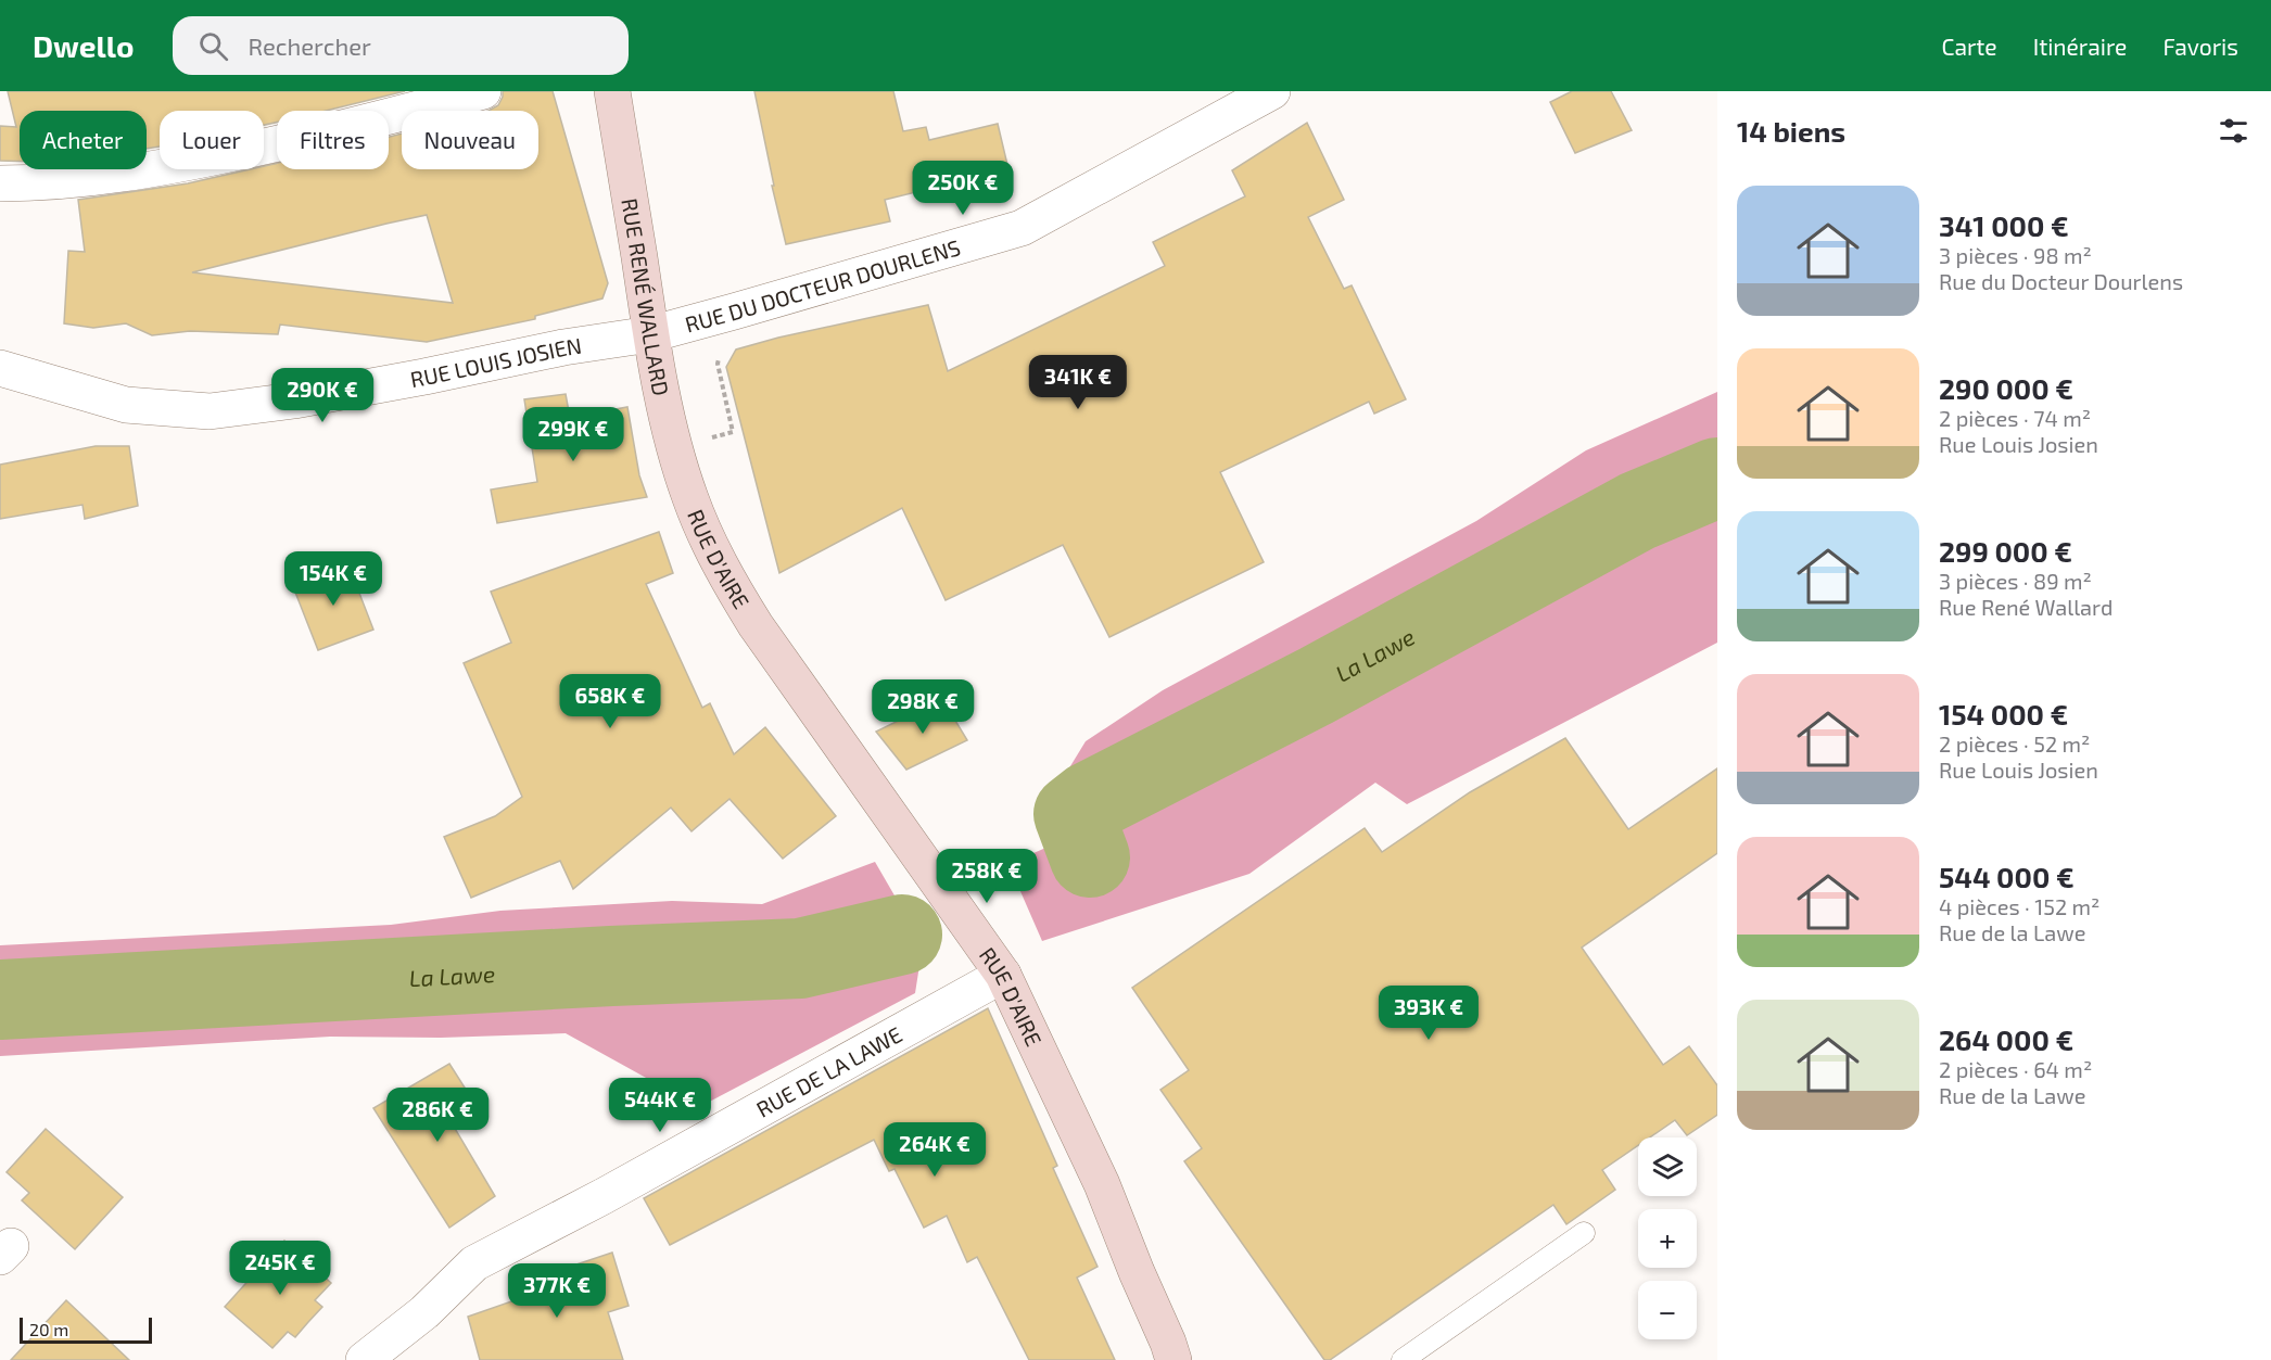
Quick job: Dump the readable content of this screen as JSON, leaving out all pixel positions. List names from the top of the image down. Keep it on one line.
{"streets":{"main road":["RUE RENÉ WALLARD","RUE D'AIRE"],"street":["RUE DU DOCTEUR DOURLENS","RUE LOUIS JOSIEN","RUE DE LA LAWE"]},"crossings":[["RUE DU DOCTEUR DOURLENS","RUE RENÉ WALLARD"],["RUE DU DOCTEUR DOURLENS","RUE LOUIS JOSIEN"],["RUE RENÉ WALLARD","RUE LOUIS JOSIEN"],["RUE RENÉ WALLARD","RUE D'AIRE"],["RUE D'AIRE","RUE DE LA LAWE"]],"water":["La Lawe"],"scale_bar":"20 m","page":{"header":"Dwello","search":"Rechercher","nav":["Carte","Itinéraire","Favoris"],"heading":"14 biens","chip":["Acheter","Louer","Filtres","Nouveau"],"price":["250K €","341K €","290K €","299K €","154K €","658K €","298K €","258K €","393K €","544K €","286K €","264K €","245K €","377K €"],"list":[{"name":"341 000 €","note":"3 pièces · 98 m² · Rue du Docteur Dourlens"},{"name":"290 000 €","note":"2 pièces · 74 m² · Rue Louis Josien"},{"name":"299 000 €","note":"3 pièces · 89 m² · Rue René Wallard"},{"name":"154 000 €","note":"2 pièces · 52 m² · Rue Louis Josien"},{"name":"544 000 €","note":"4 pièces · 152 m² · Rue de la Lawe"},{"name":"264 000 €","note":"2 pièces · 64 m² · Rue de la Lawe"}],"map_buttons":["+","−"],"scale":"20 m"}}
